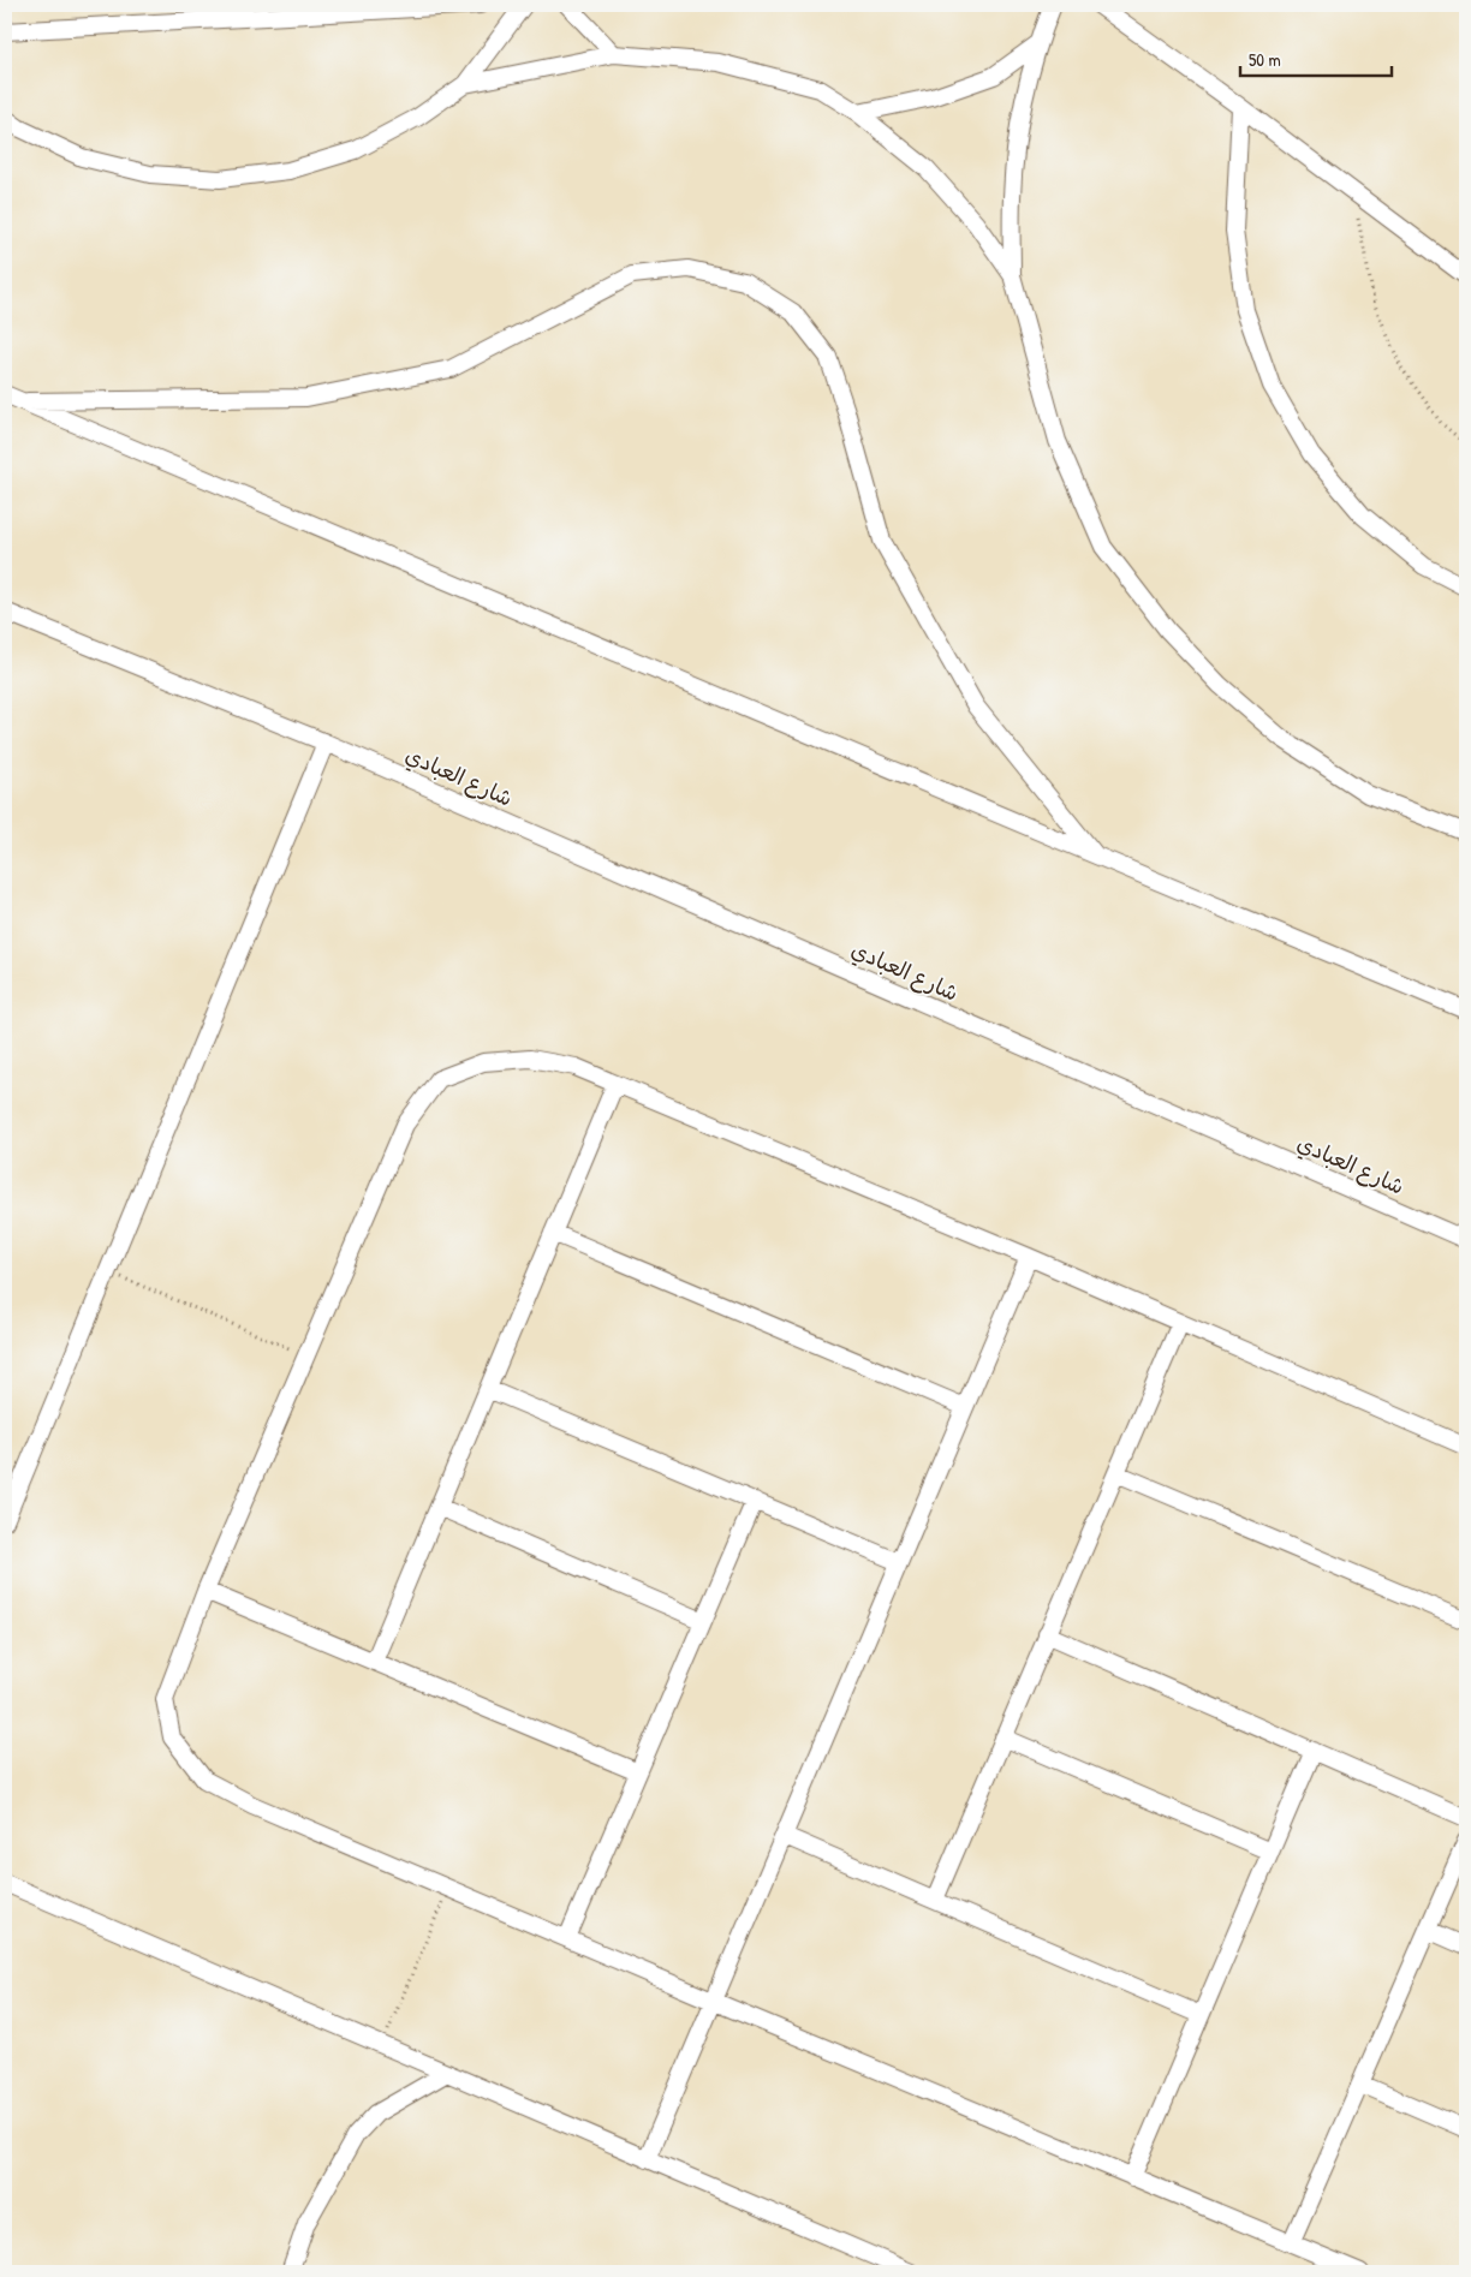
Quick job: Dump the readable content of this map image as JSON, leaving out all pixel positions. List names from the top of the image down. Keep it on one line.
{"streets":{"street":["شارع العبادي"]},"scale_bar":"50 m"}
